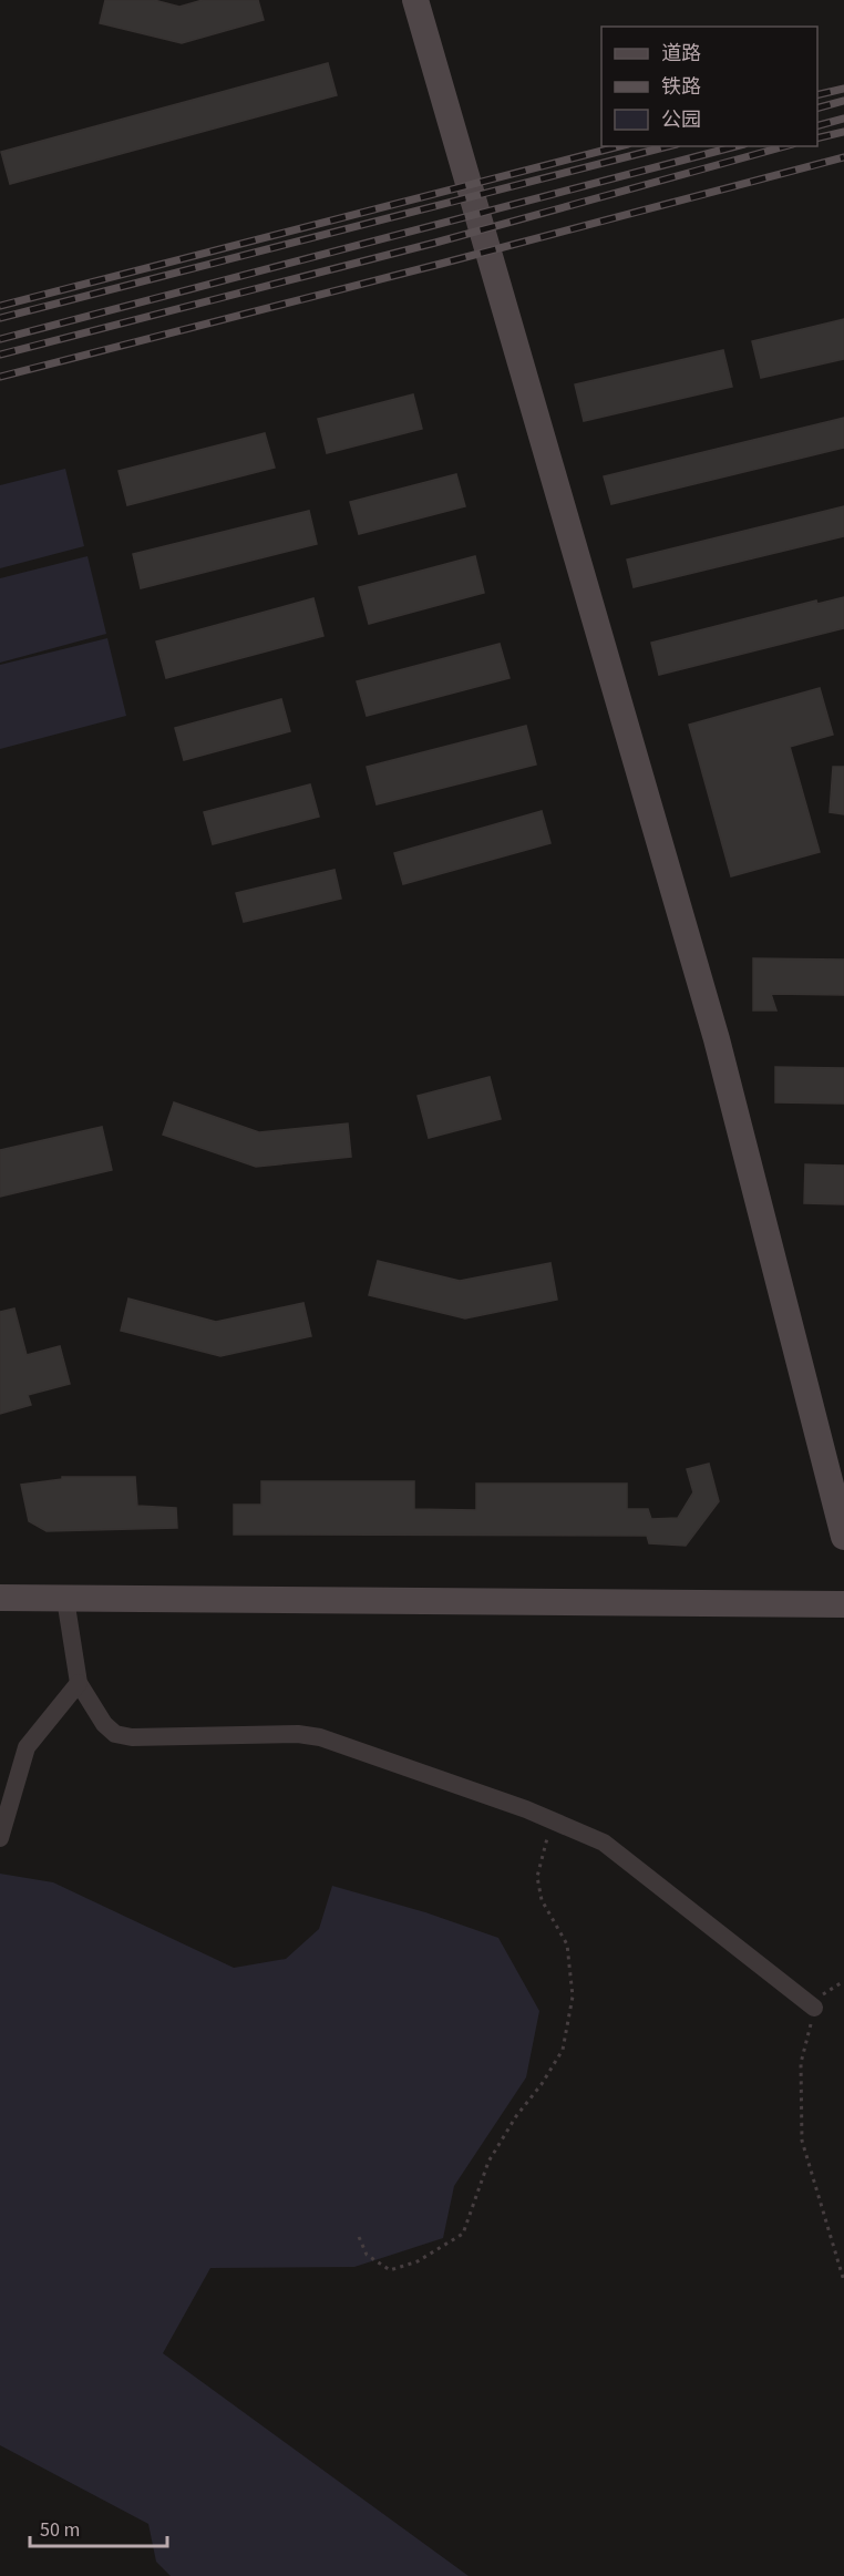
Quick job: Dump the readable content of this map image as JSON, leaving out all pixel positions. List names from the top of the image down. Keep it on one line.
{"legend":["道路","铁路","公园"],"scale_bar":"50 m"}
